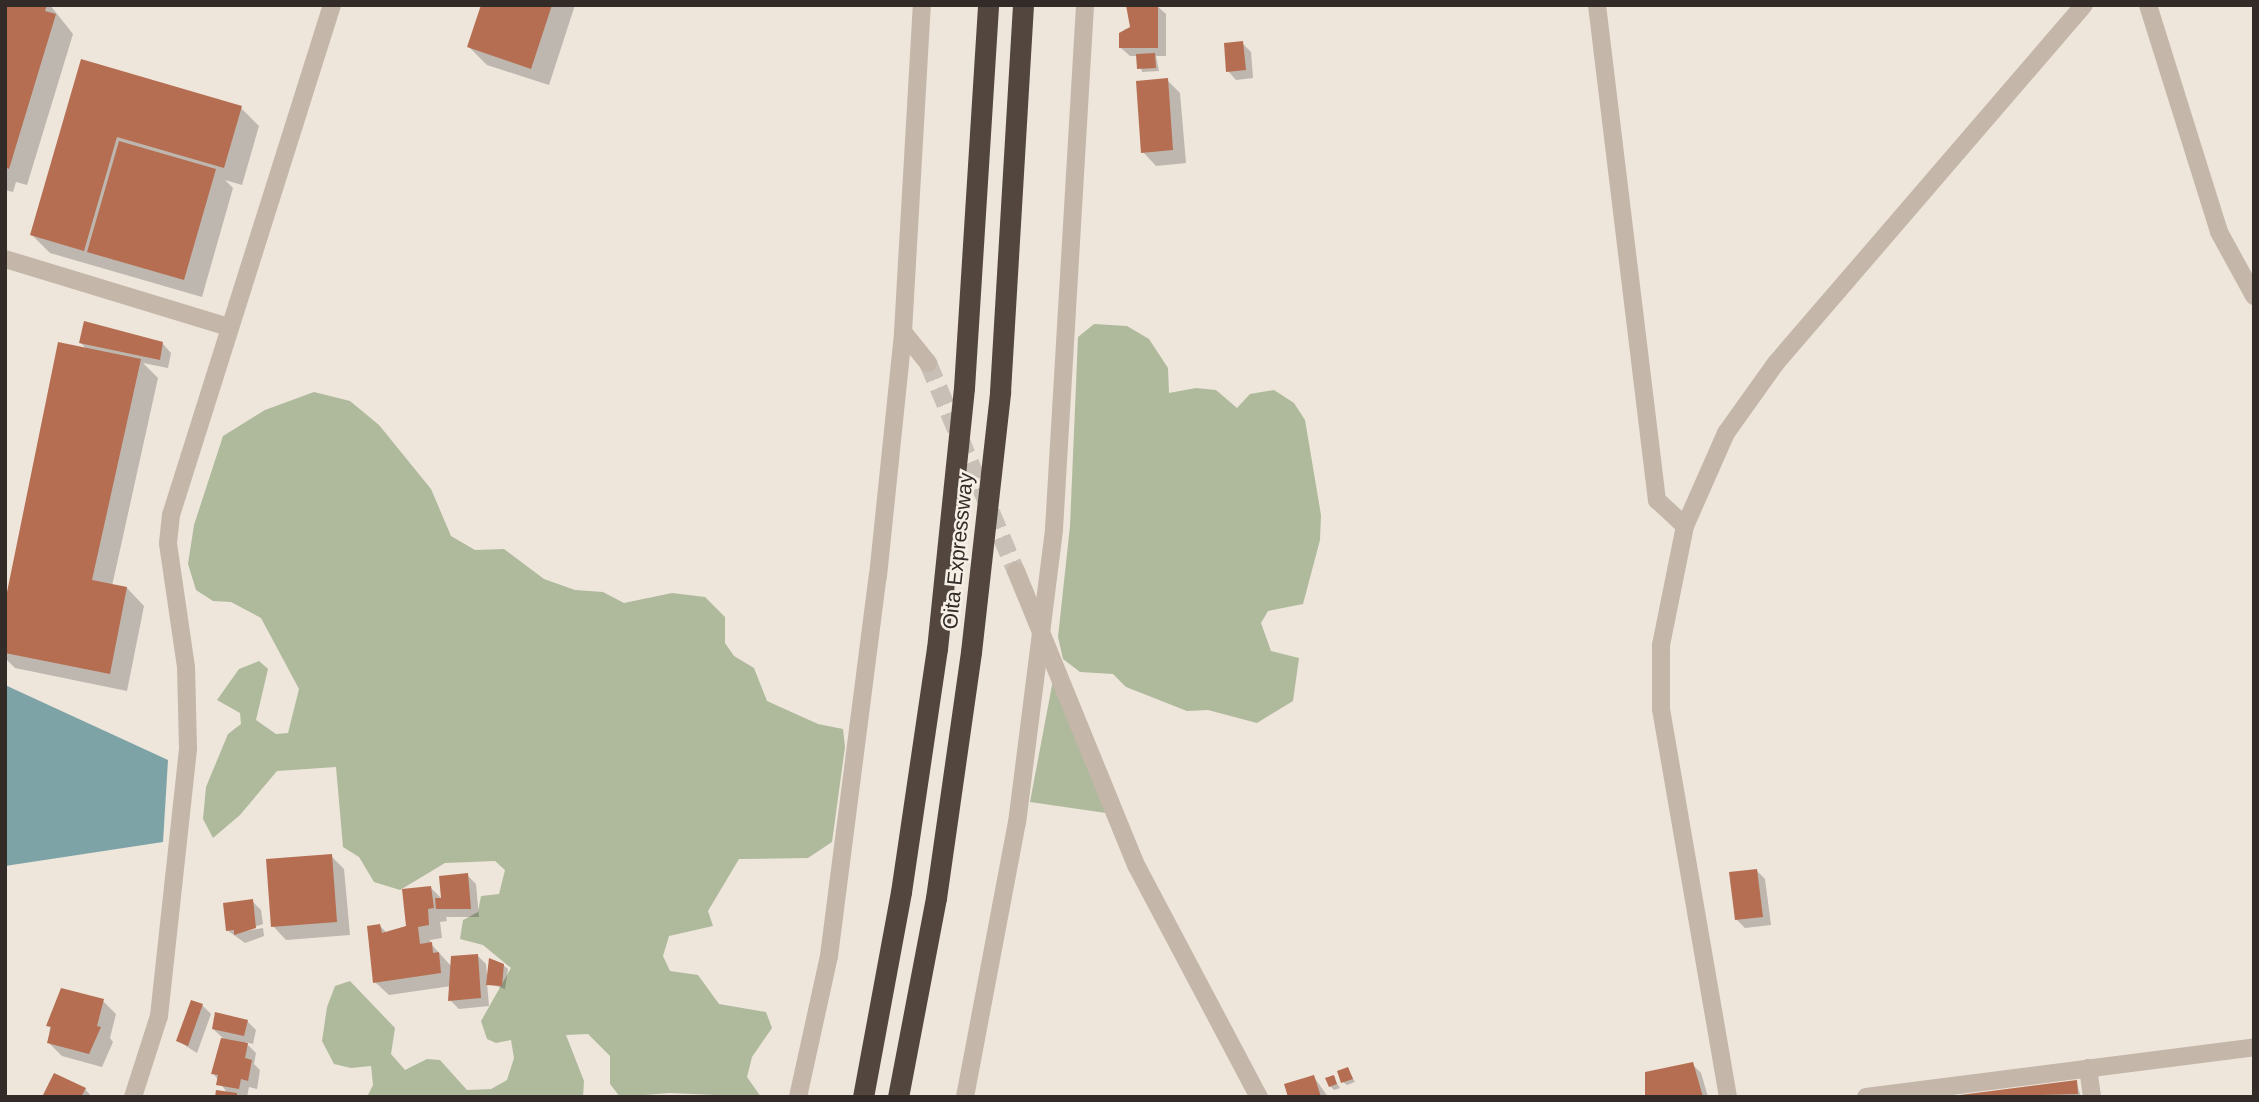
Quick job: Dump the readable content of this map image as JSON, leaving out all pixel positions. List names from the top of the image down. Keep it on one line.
{"streets":{"highway":["Oita Expressway"]}}
